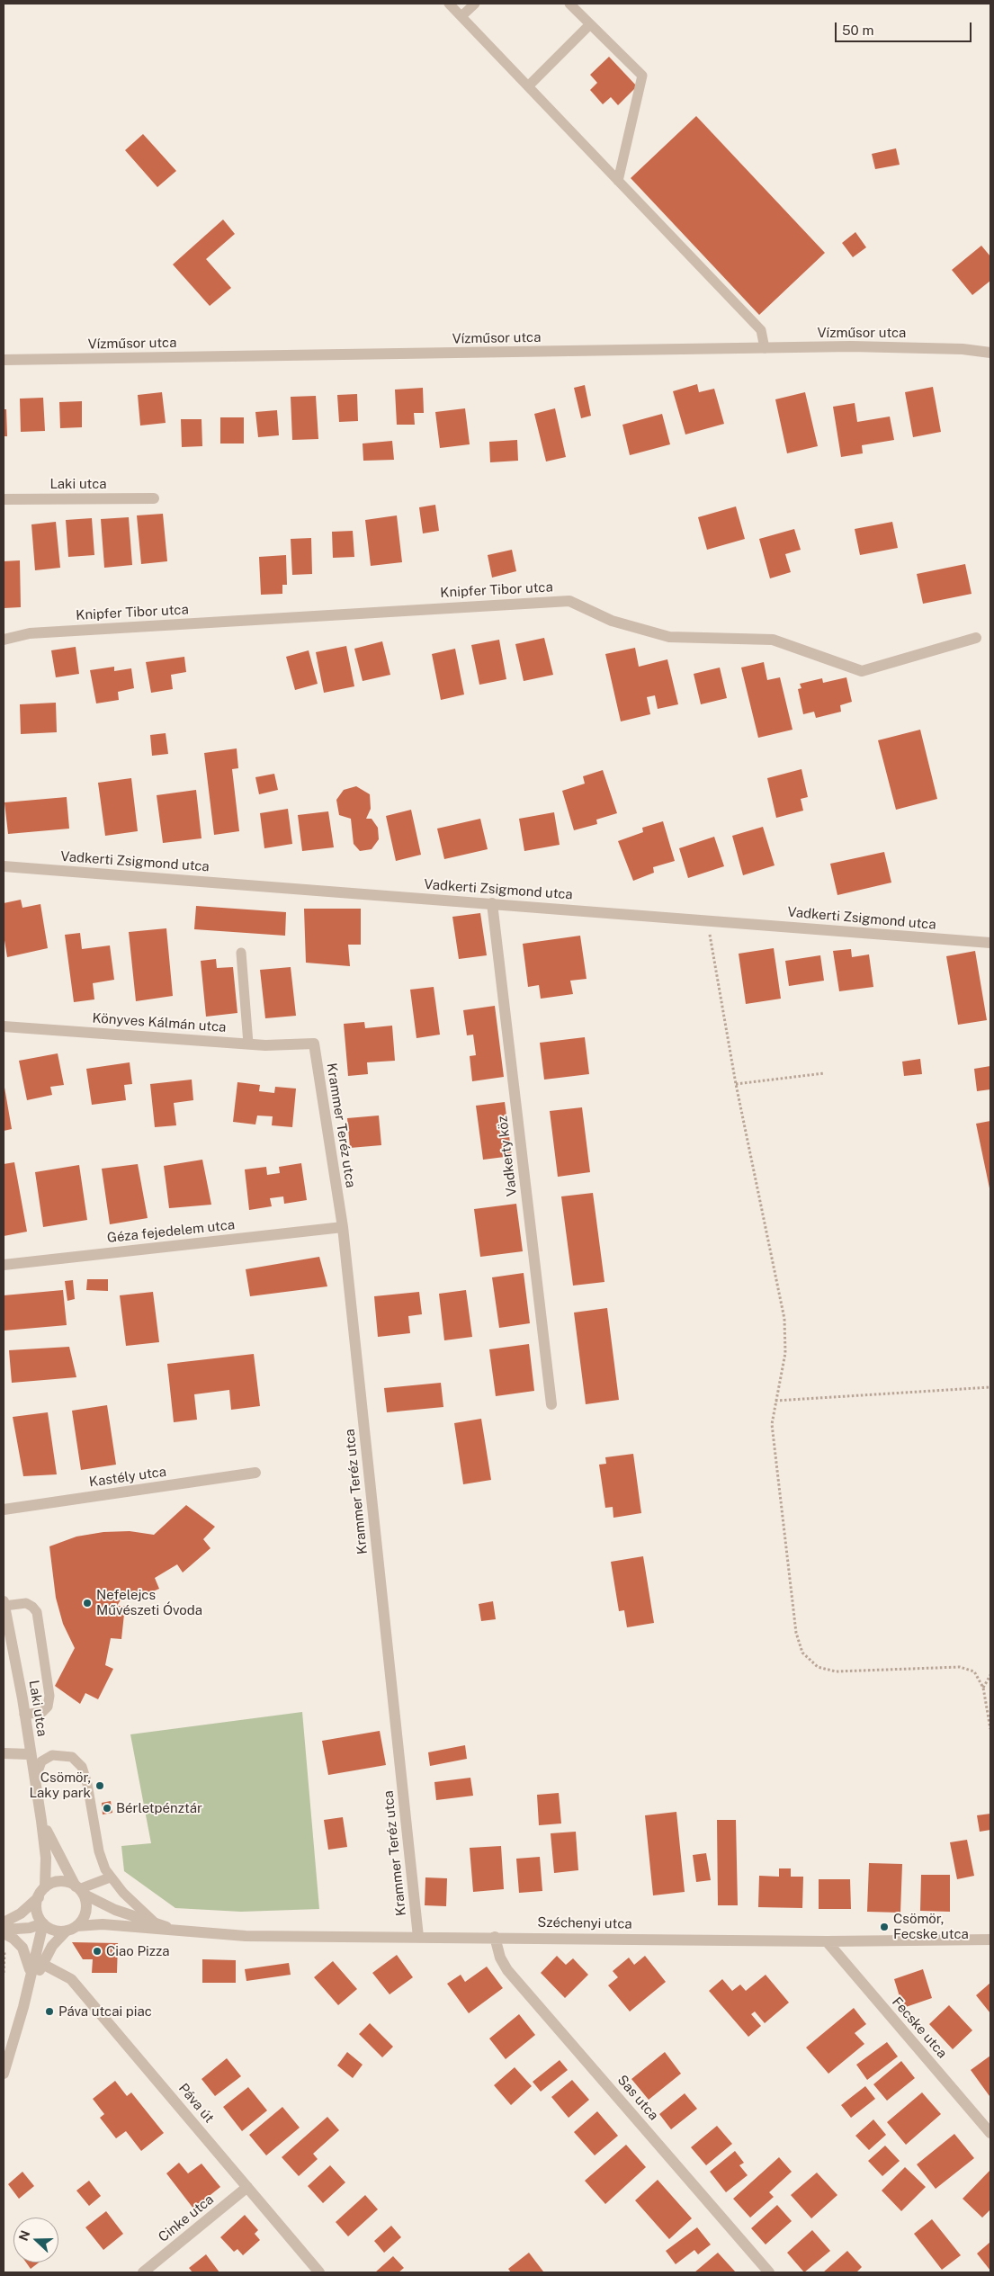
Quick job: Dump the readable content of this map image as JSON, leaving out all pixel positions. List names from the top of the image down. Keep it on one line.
{"streets":{"street":["Vízműsor utca","Laki utca","Knipfer Tibor utca","Vadkerti Zsigmond utca","Könyves Kálmán utca","Krammer Teréz utca","Vadkerty köz","Géza fejedelem utca","Kastély utca","Széchenyi utca","Fecske utca","Sas utca","Páva út","Cinke utca"]},"crossings":[["Laki utca","Széchenyi utca"],["Vadkerti Zsigmond utca","Vadkerty köz"],["Könyves Kálmán utca","Krammer Teréz utca"],["Krammer Teréz utca","Géza fejedelem utca"],["Krammer Teréz utca","Széchenyi utca"],["Széchenyi utca","Fecske utca"],["Széchenyi utca","Sas utca"],["Páva út","Cinke utca"]],"places":["Nefelejcs Művészeti Óvoda","Csömör, Laky park","Bérletpénztár","Csömör, Fecske utca","Ciao Pizza","Páva utcai piac"],"scale_bar":"50 m","north":"left"}
